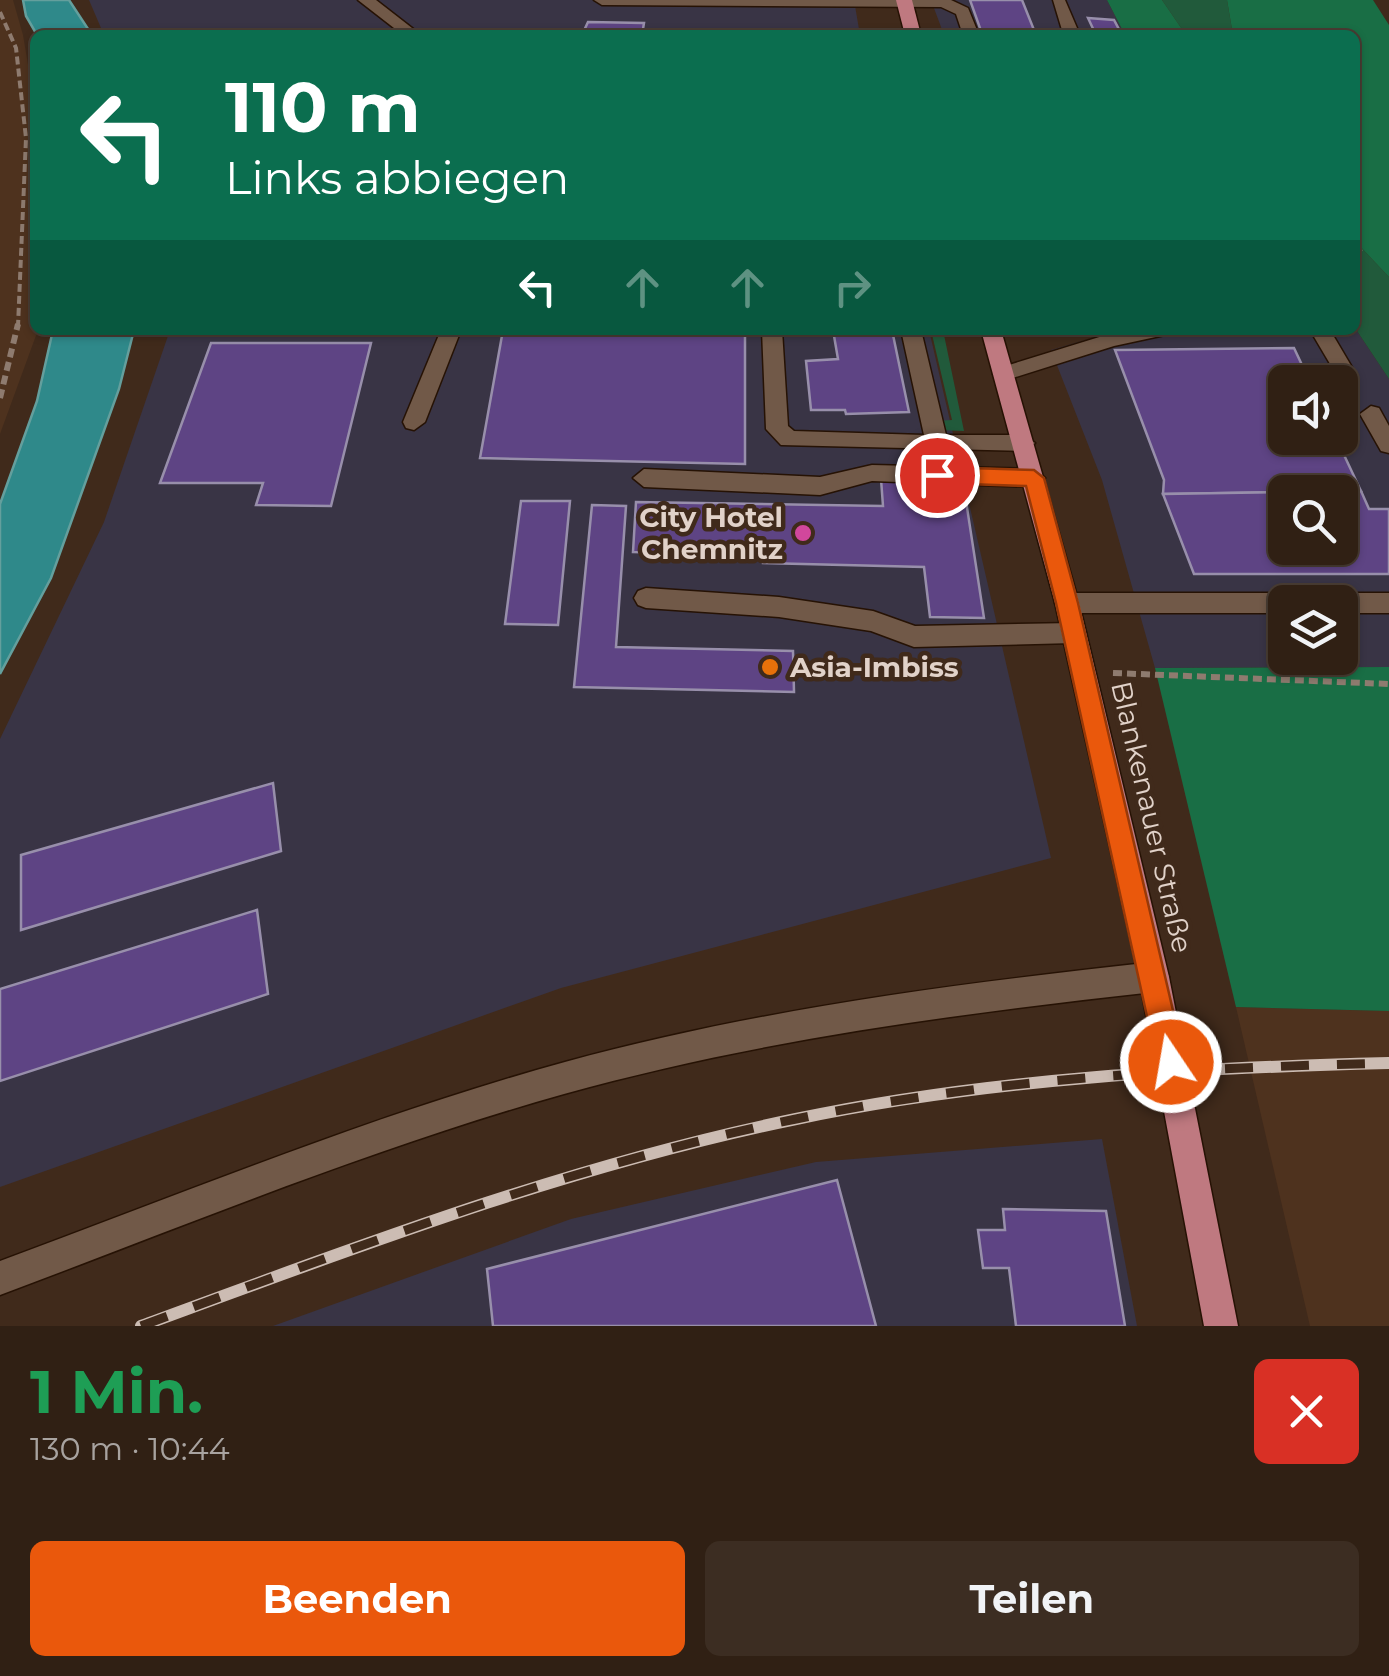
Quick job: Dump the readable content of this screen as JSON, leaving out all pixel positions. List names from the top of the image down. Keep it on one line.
{"streets":{"main road":["Blankenauer Straße"]},"places":["City Hotel Chemnitz","Asia-Imbiss"],"page":{"turn":["110 m","Links abbiegen"],"heading":["1 Min.","130 m · 10:44"],"buttons":["Beenden","Teilen"]}}
